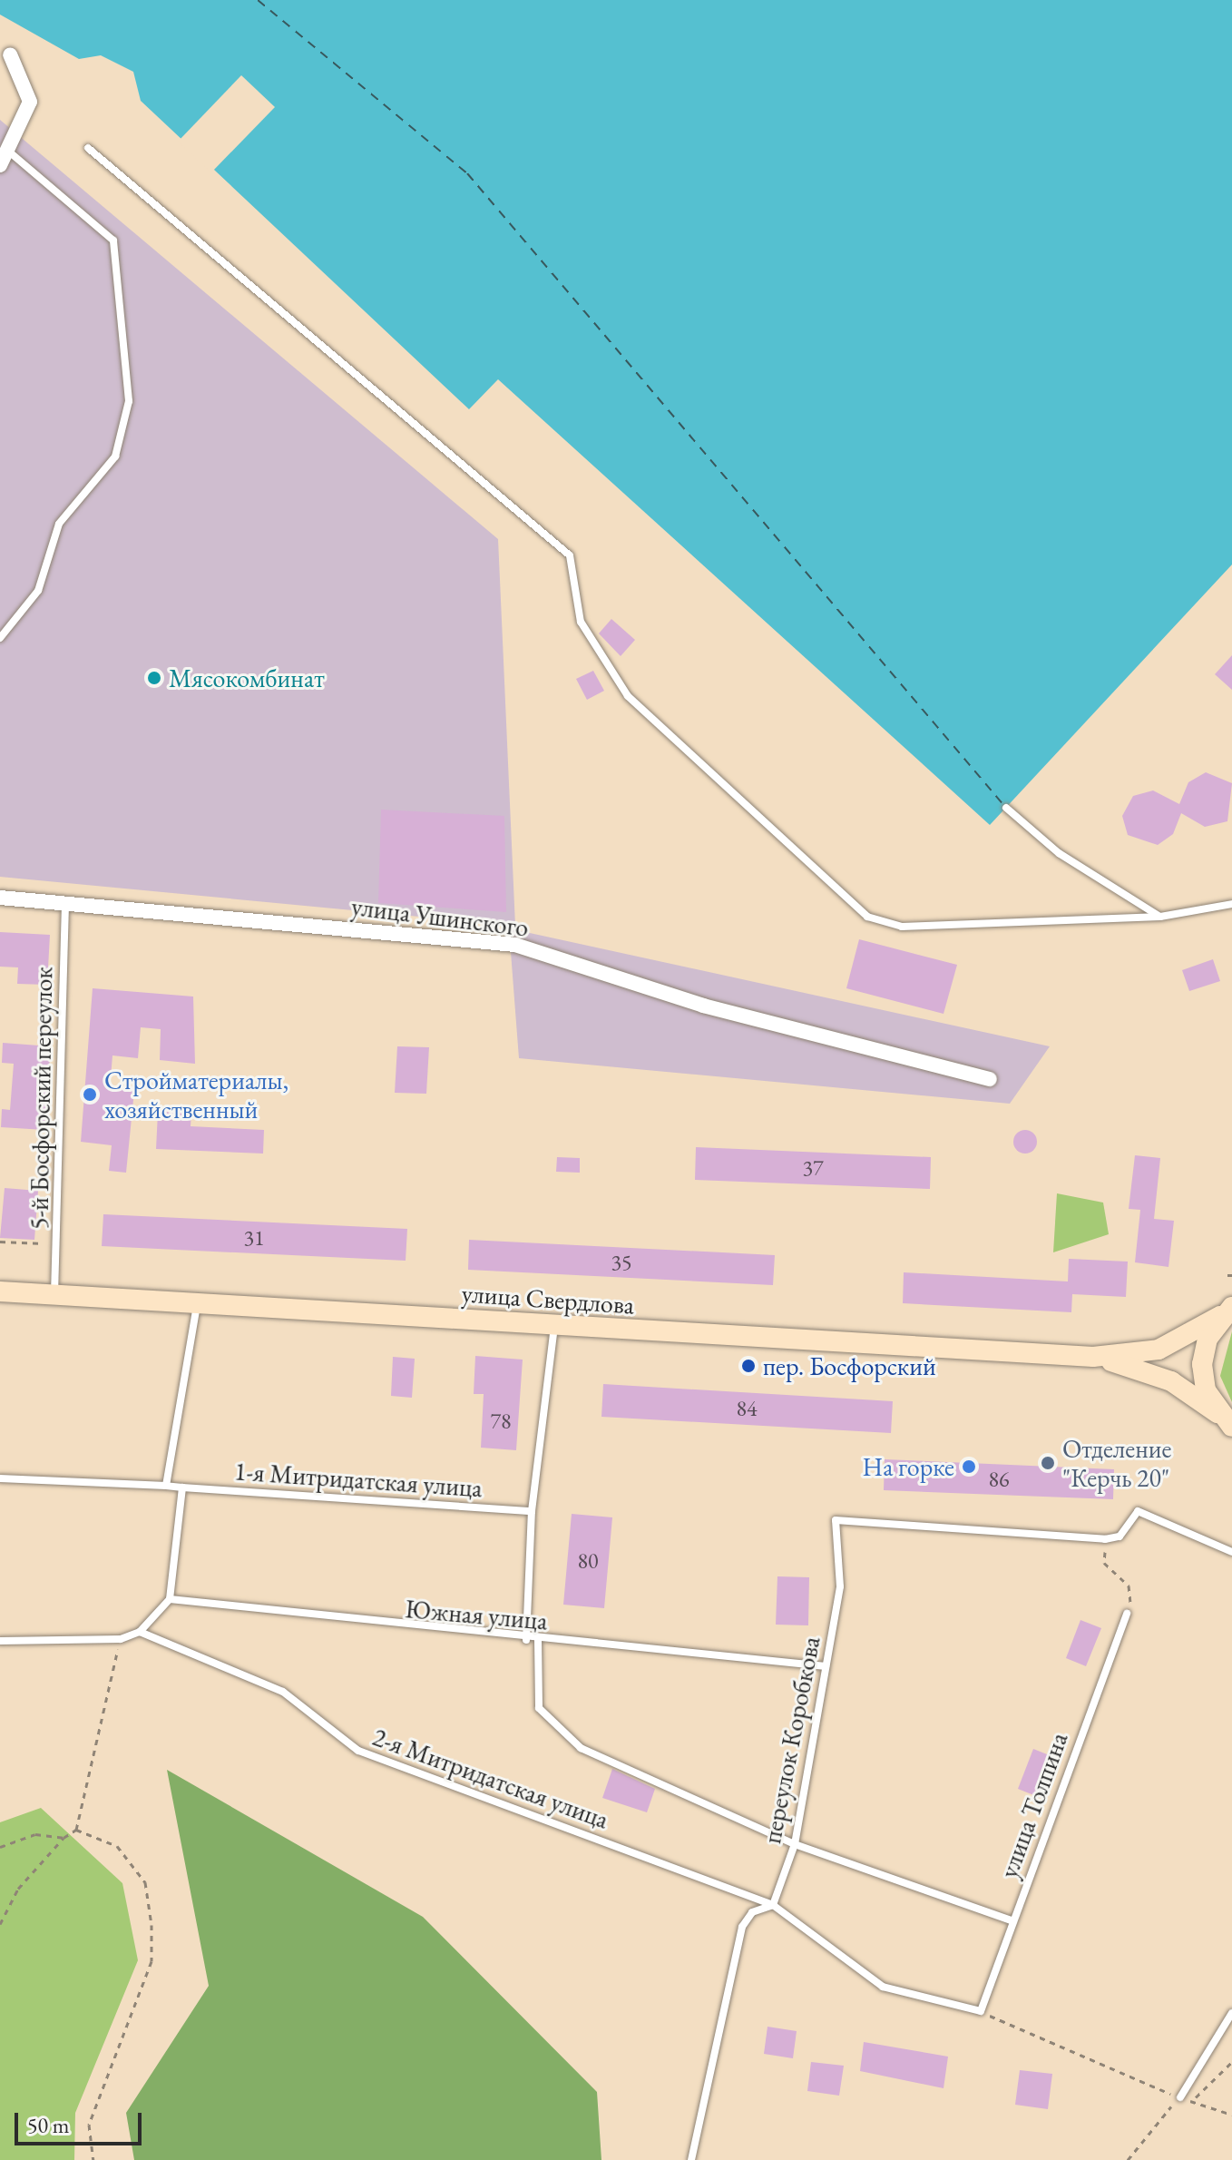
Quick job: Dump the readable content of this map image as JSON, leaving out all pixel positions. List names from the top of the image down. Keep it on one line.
{"streets":{"main road":["улица Свердлова"],"street":["улица Ушинского"],"lane":["5-й Босфорский переулок","1-я Митридатская улица","Южная улица","переулок Коробкова","2-я Митридатская улица","улица Толпина"]},"crossings":[["улица Ушинского","5-й Босфорский переулок"],["5-й Босфорский переулок","улица Свердлова"],["Южная улица","переулок Коробкова"],["переулок Коробкова","2-я Митридатская улица"],["2-я Митридатская улица","улица Толпина"]],"places":["Мясокомбинат","Стройматериалы, хозяйственный","пер. Босфорский","Отделение \"Керчь 20\"","На горке"],"house_numbers":["37","31","35","84","78","86","80"],"scale_bar":"50 m"}
